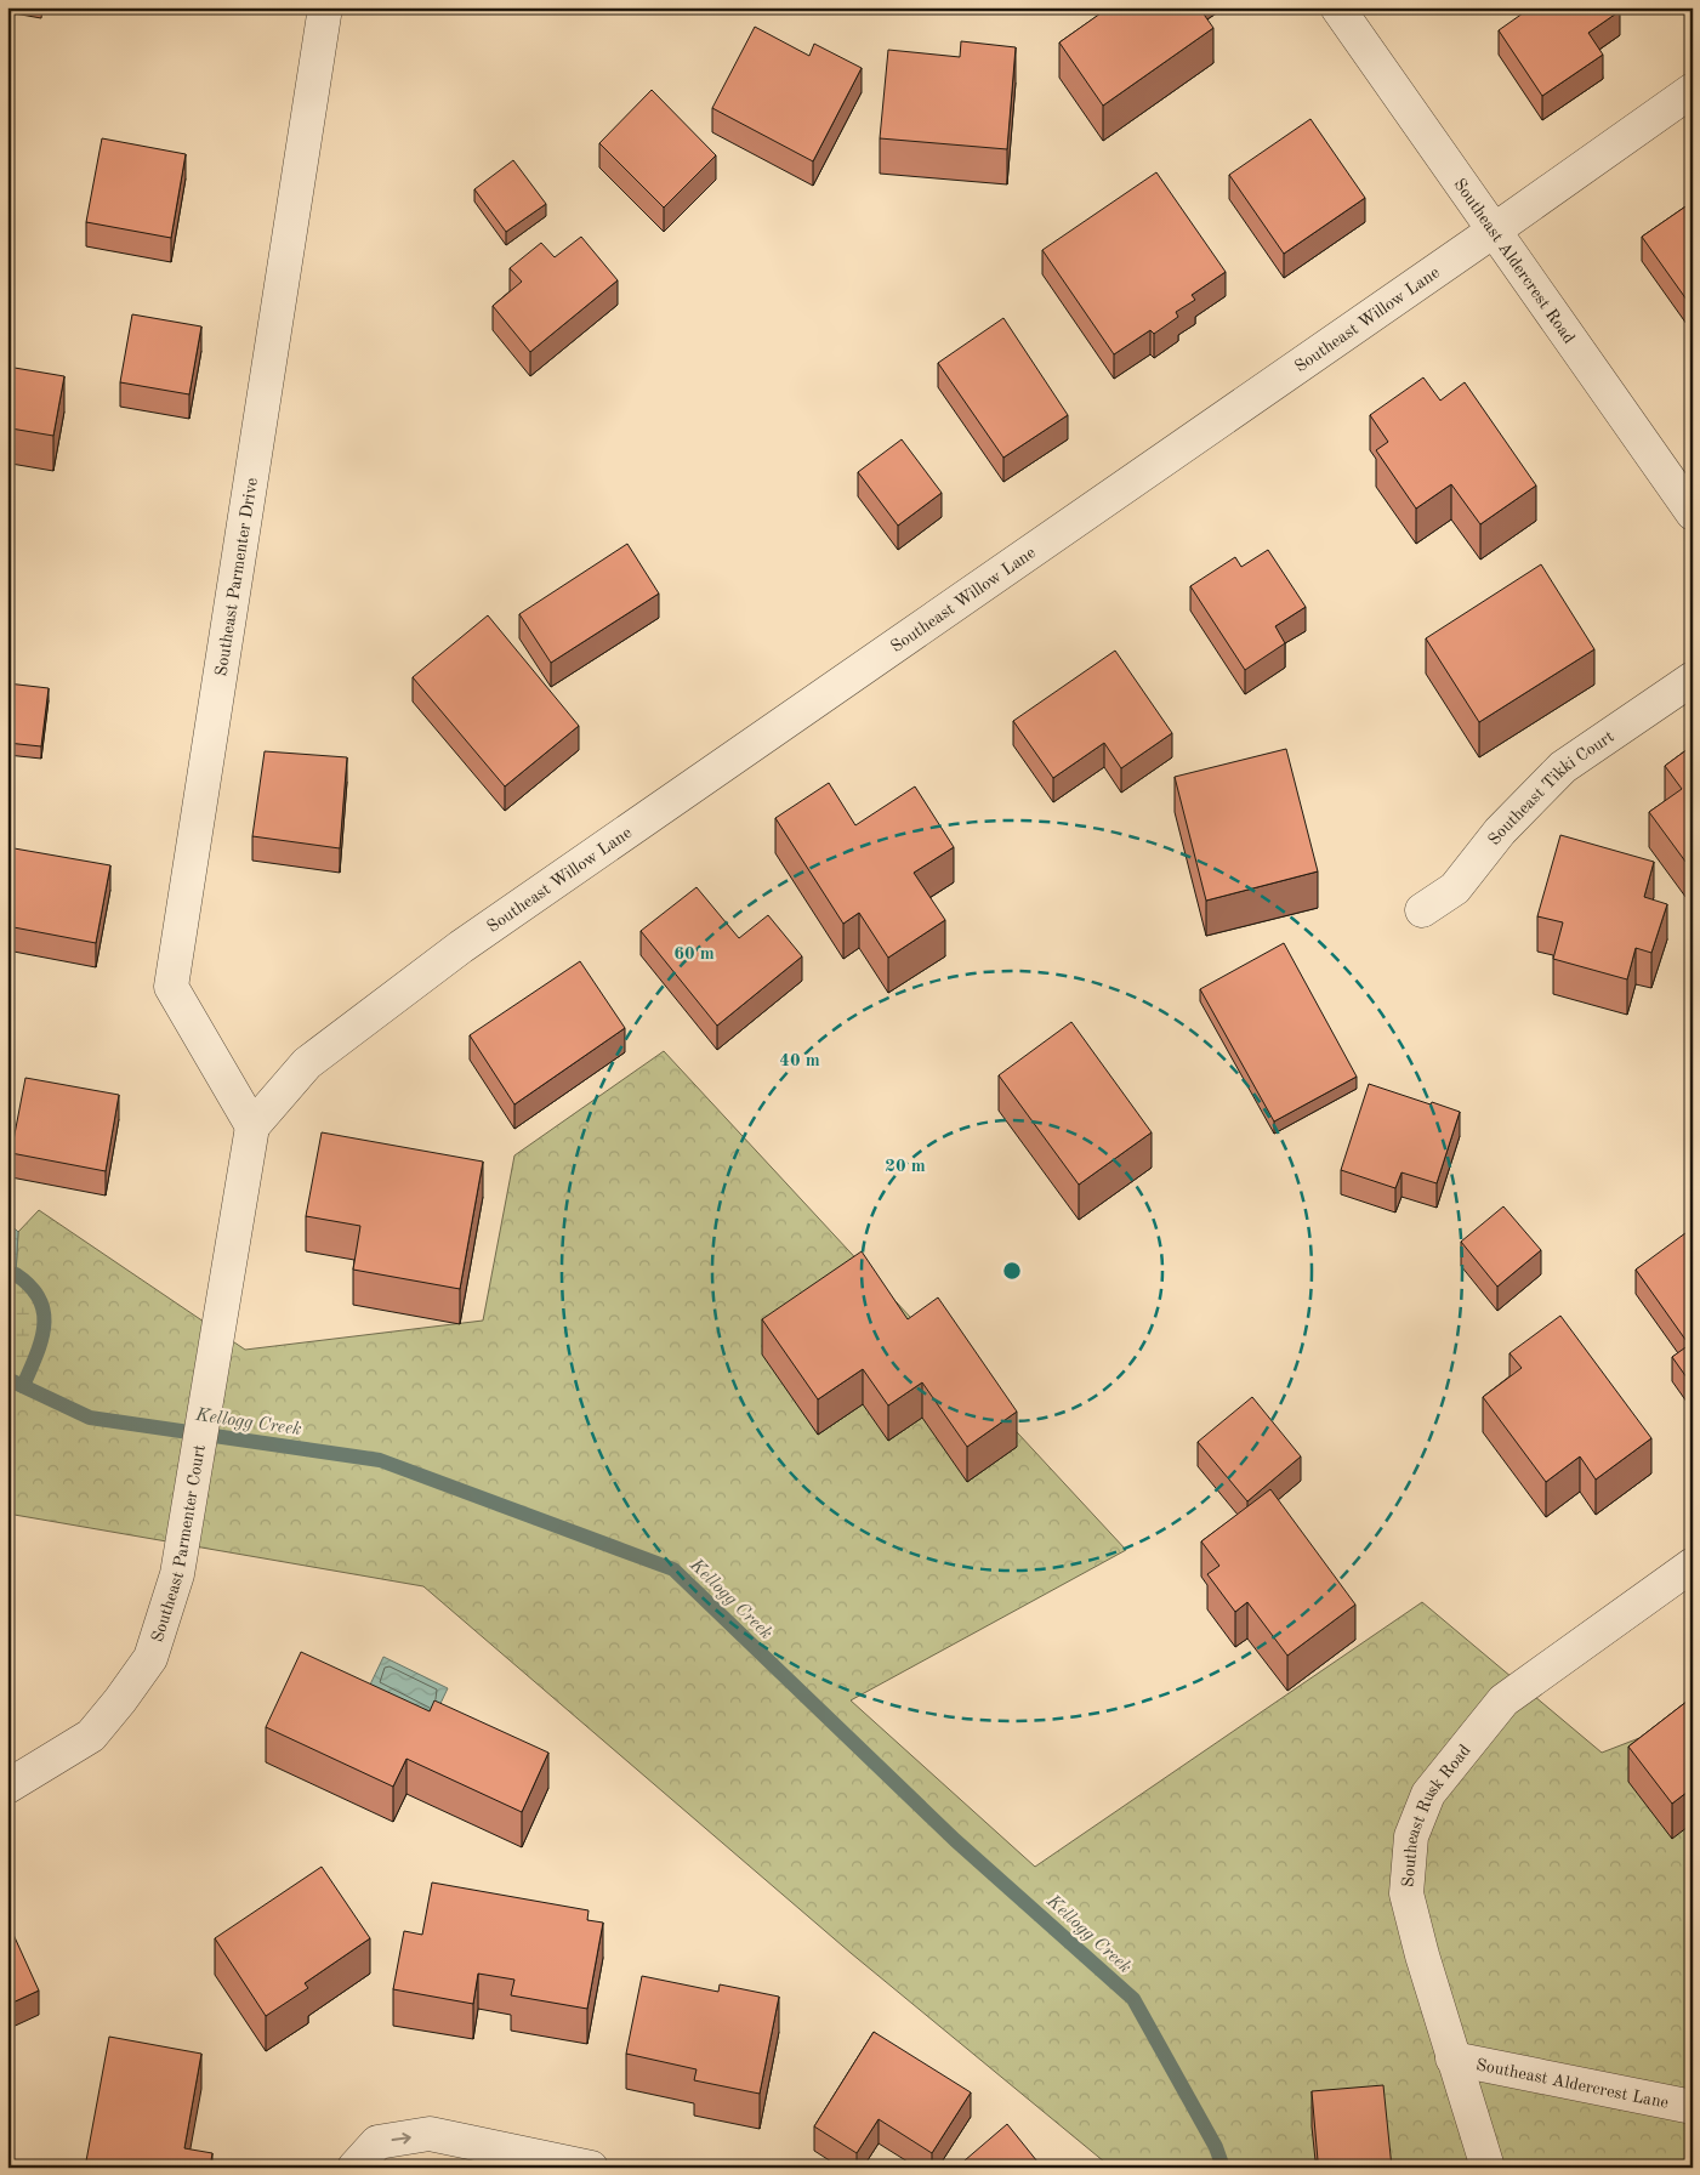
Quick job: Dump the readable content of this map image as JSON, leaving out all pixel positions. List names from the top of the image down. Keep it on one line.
{"streets":{"street":["Southeast Aldercrest Road","Southeast Willow Lane","Southeast Parmenter Drive","Southeast Tikki Court","Southeast Parmenter Court","Southeast Rusk Road","Southeast Aldercrest Lane"]},"crossings":[["Southeast Aldercrest Road","Southeast Willow Lane"],["Southeast Willow Lane","Southeast Parmenter Drive"],["Southeast Willow Lane","Southeast Parmenter Court"],["Southeast Parmenter Drive","Southeast Parmenter Court"],["Southeast Rusk Road","Southeast Aldercrest Lane"]],"water":["Kellogg Creek"],"rings":["60 m","40 m","20 m"]}
